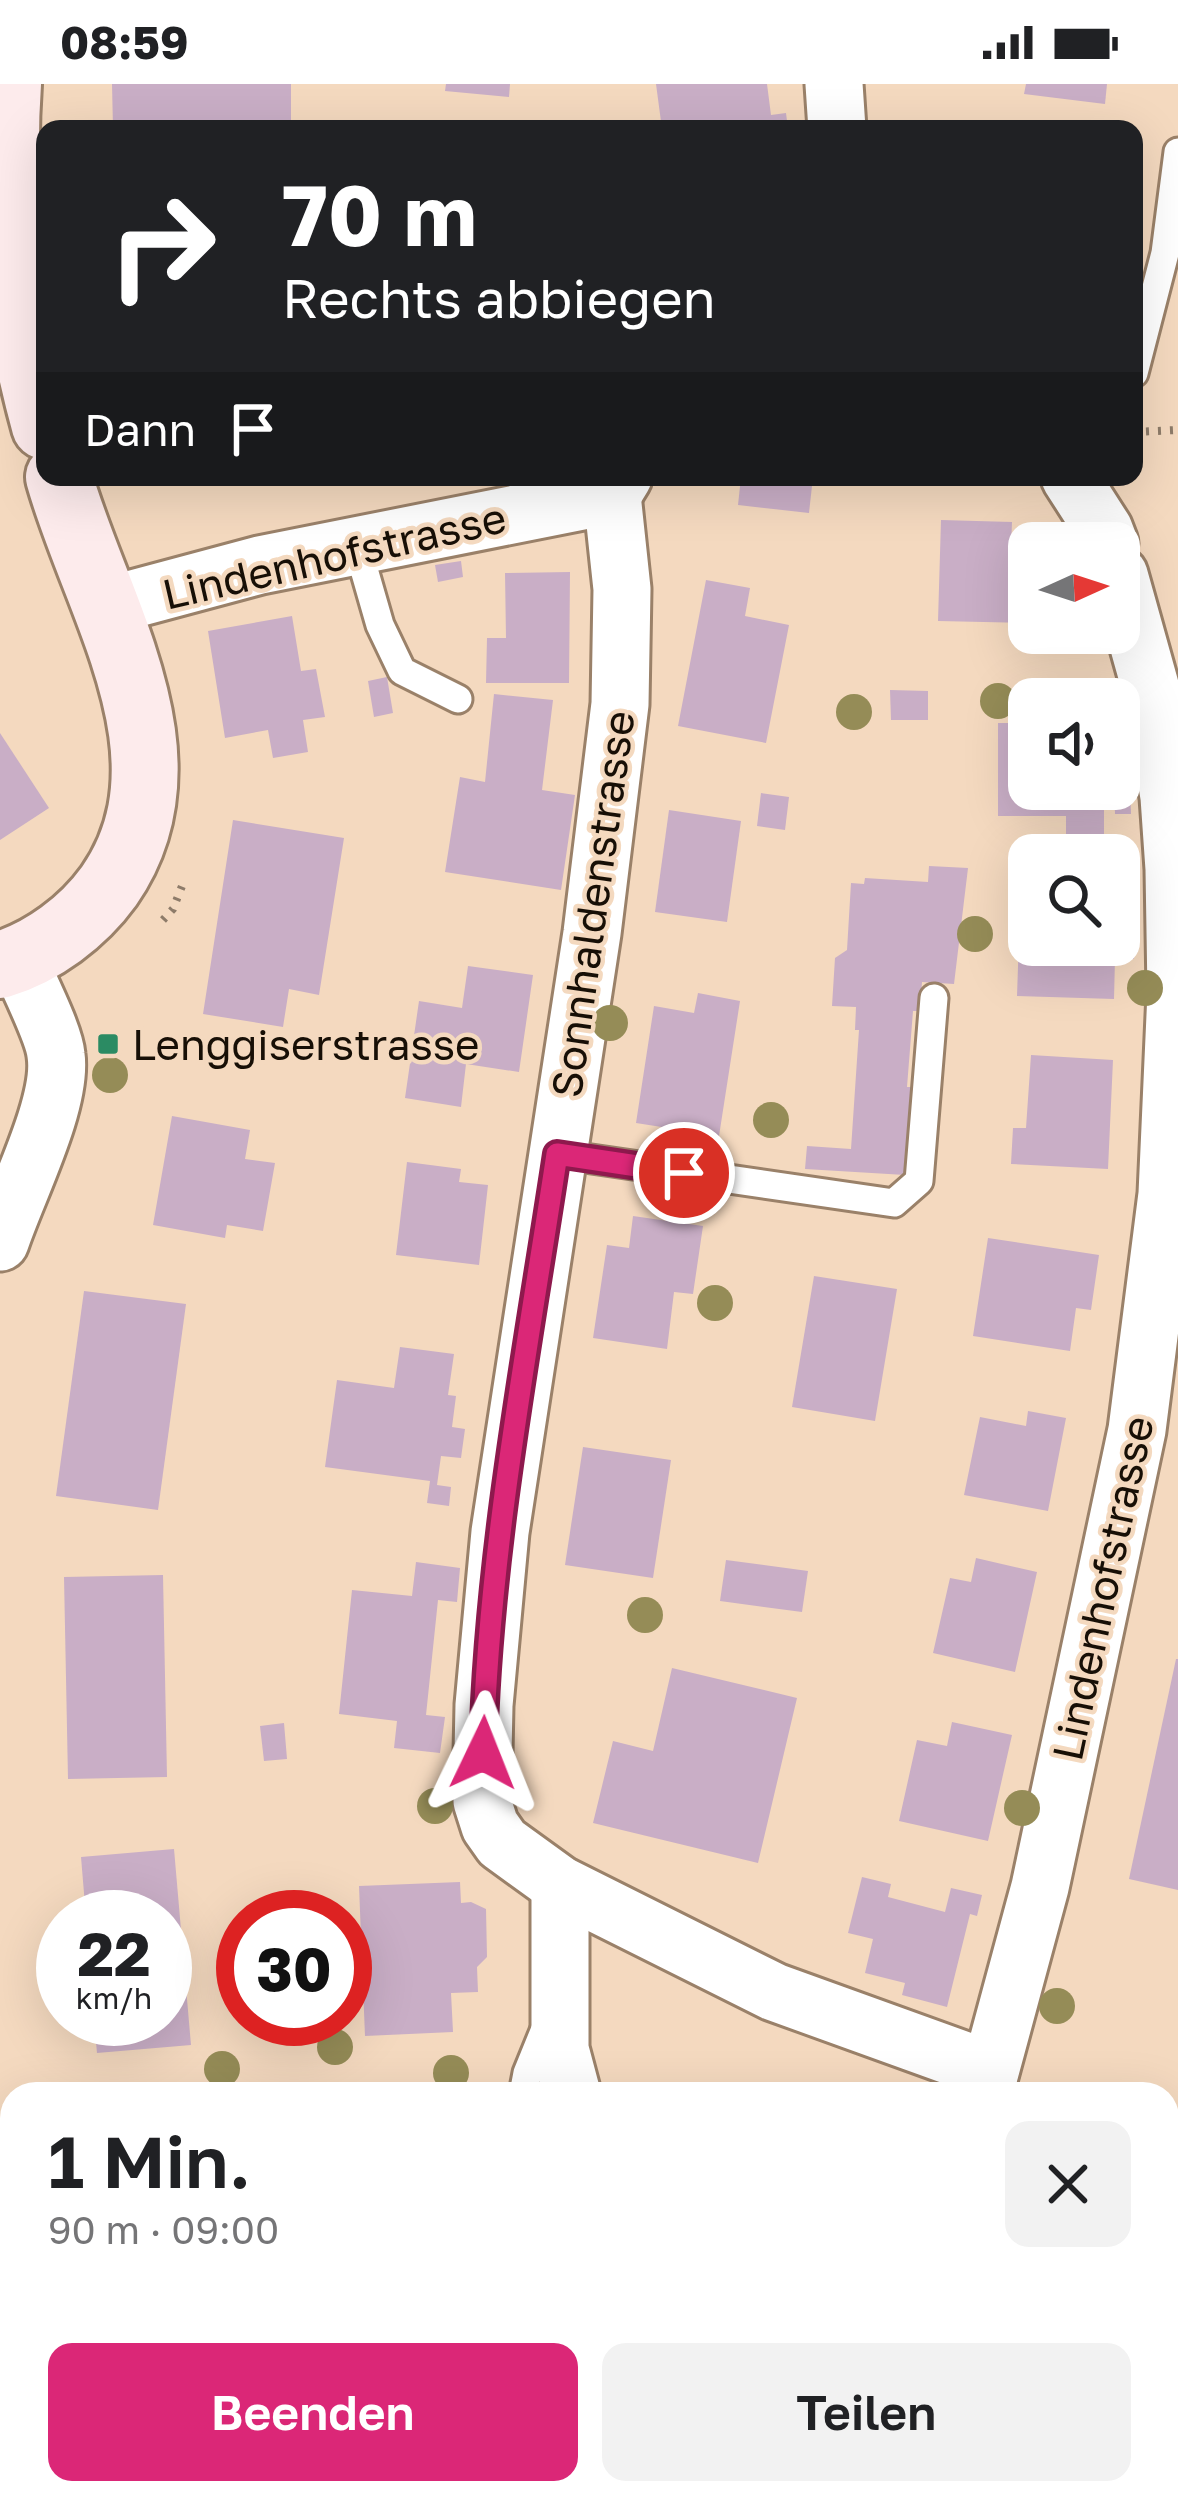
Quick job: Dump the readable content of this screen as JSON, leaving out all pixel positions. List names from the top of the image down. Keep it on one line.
{"streets":{"street":["Lindenhofstrasse","Sonnhaldenstrasse"]},"crossings":[["Lindenhofstrasse","Sonnhaldenstrasse"]],"places":{"transit":["Lenggiserstrasse"]},"north":"right","page":{"status":"08:59","turn":["70 m","Rechts abbiegen"],"then":"Dann","speed":"22 km/h","limit":"30","heading":["1 Min.","90 m · 09:00"],"buttons":["Beenden","Teilen"]}}
